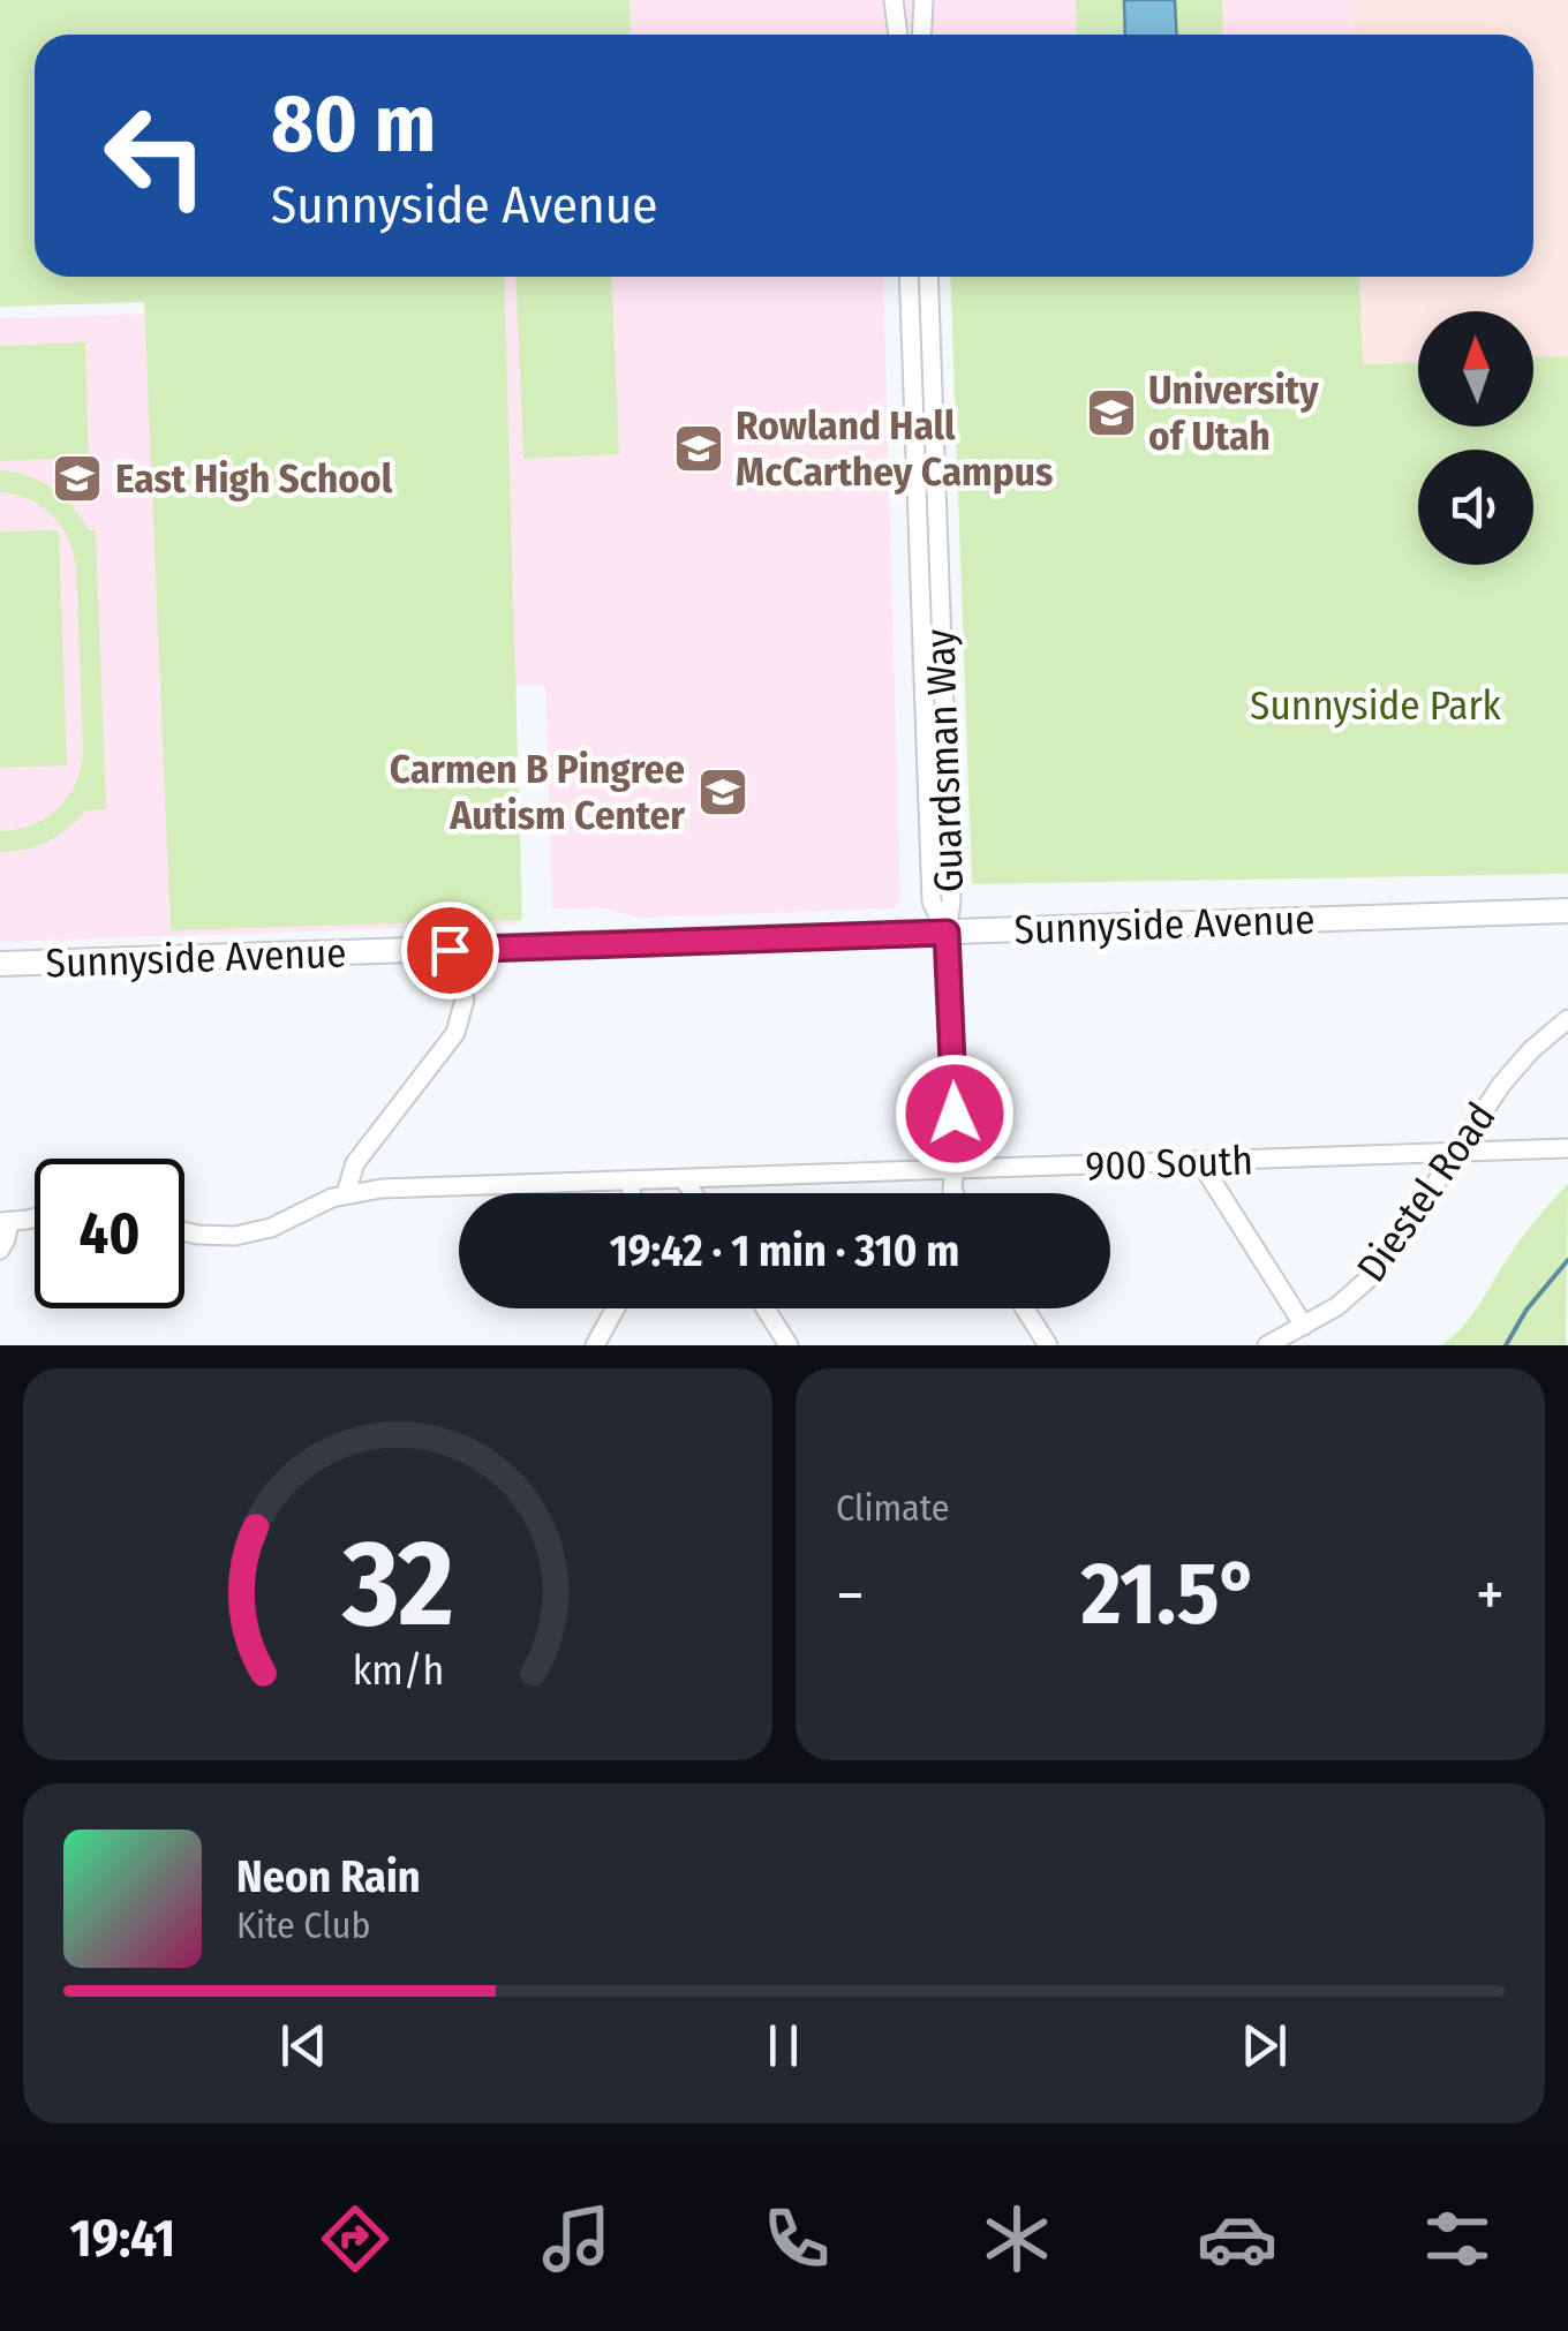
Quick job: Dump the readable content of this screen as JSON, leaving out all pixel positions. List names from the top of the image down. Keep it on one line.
{"streets":{"main road":["Sunnyside Avenue"],"street":["Guardsman Way","900 South","Diestel Road"]},"crossings":[["Guardsman Way","Sunnyside Avenue"],["900 South","Diestel Road"]],"parks":["Sunnyside Park"],"places":{"school or university":["University of Utah","Rowland Hall McCarthey Campus","East High School","Carmen B Pingree Autism Center"]},"north":"top","page":{"turn":["80 m","Sunnyside Avenue"],"limit":"40","trip":"19:42 · 1 min · 310 m","tile":"Climate","heat":["−","21.5°","+"],"song":["Neon Rain","Kite Club"],"tabs":"19:41","gauge":["32","km/h"]}}
